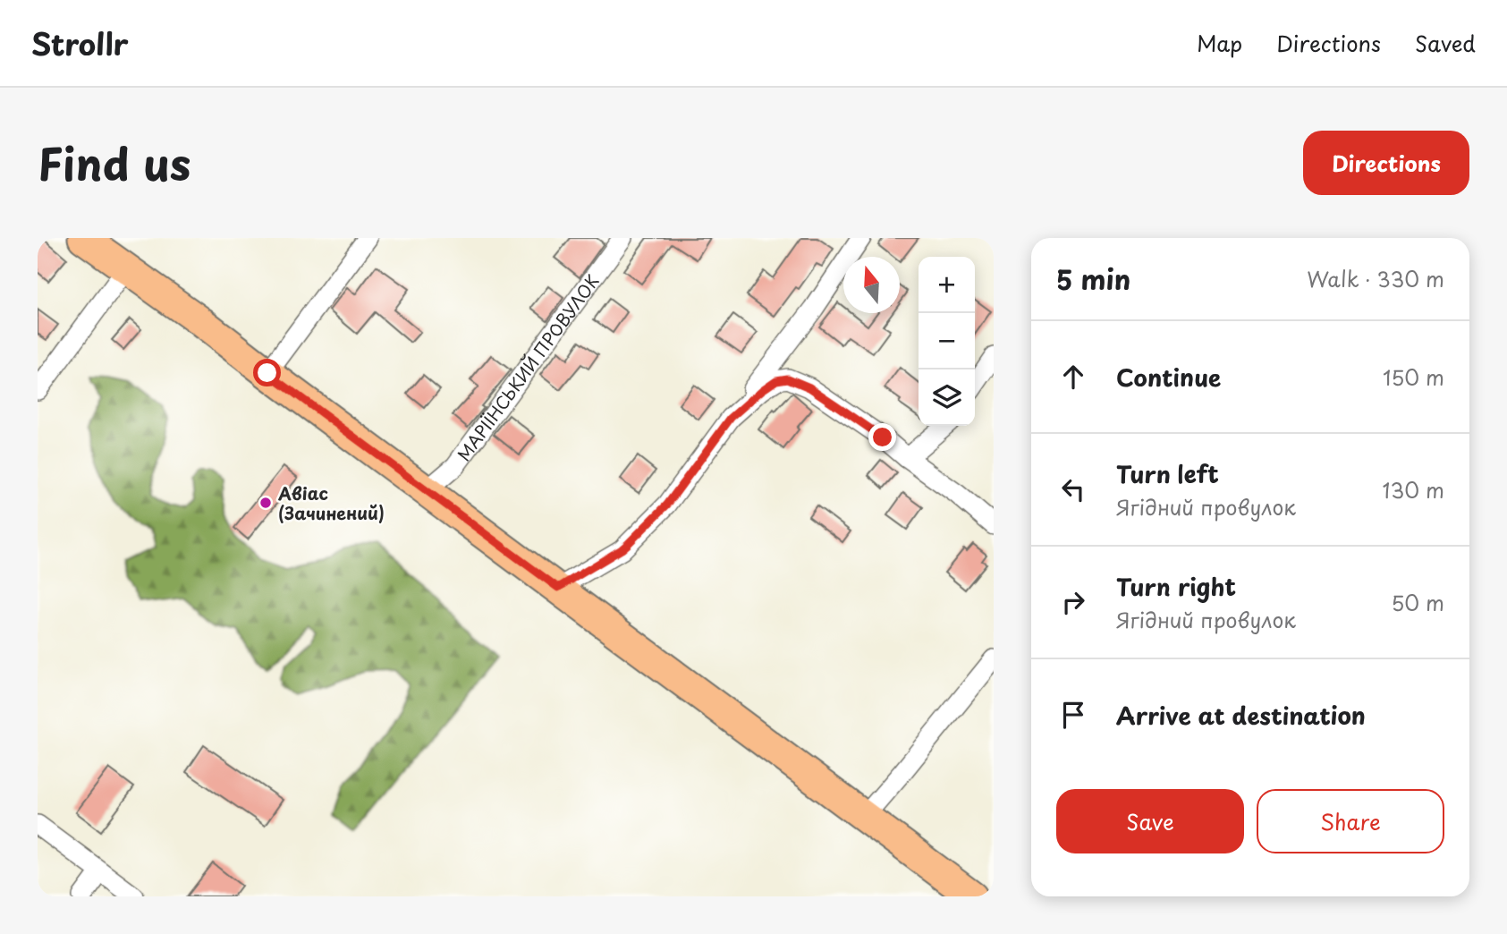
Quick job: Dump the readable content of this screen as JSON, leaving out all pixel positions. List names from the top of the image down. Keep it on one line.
{"streets":{"street":["МАРІЇНСЬКИЙ ПРОВУЛОК"]},"places":["Авіас (Зачинений)"],"north":"top","page":{"header":"Strollr","nav":["Map","Directions","Saved"],"title":"Find us","buttons":["Directions",["Save","Share"]],"heading":["5 min","Walk · 330 m"],"map_buttons":["+","−"],"list":[["Continue","150 m"],["Turn left","Ягідний провулок","130 m"],["Turn right","Ягідний провулок","50 m"],"Arrive at destination"]}}
